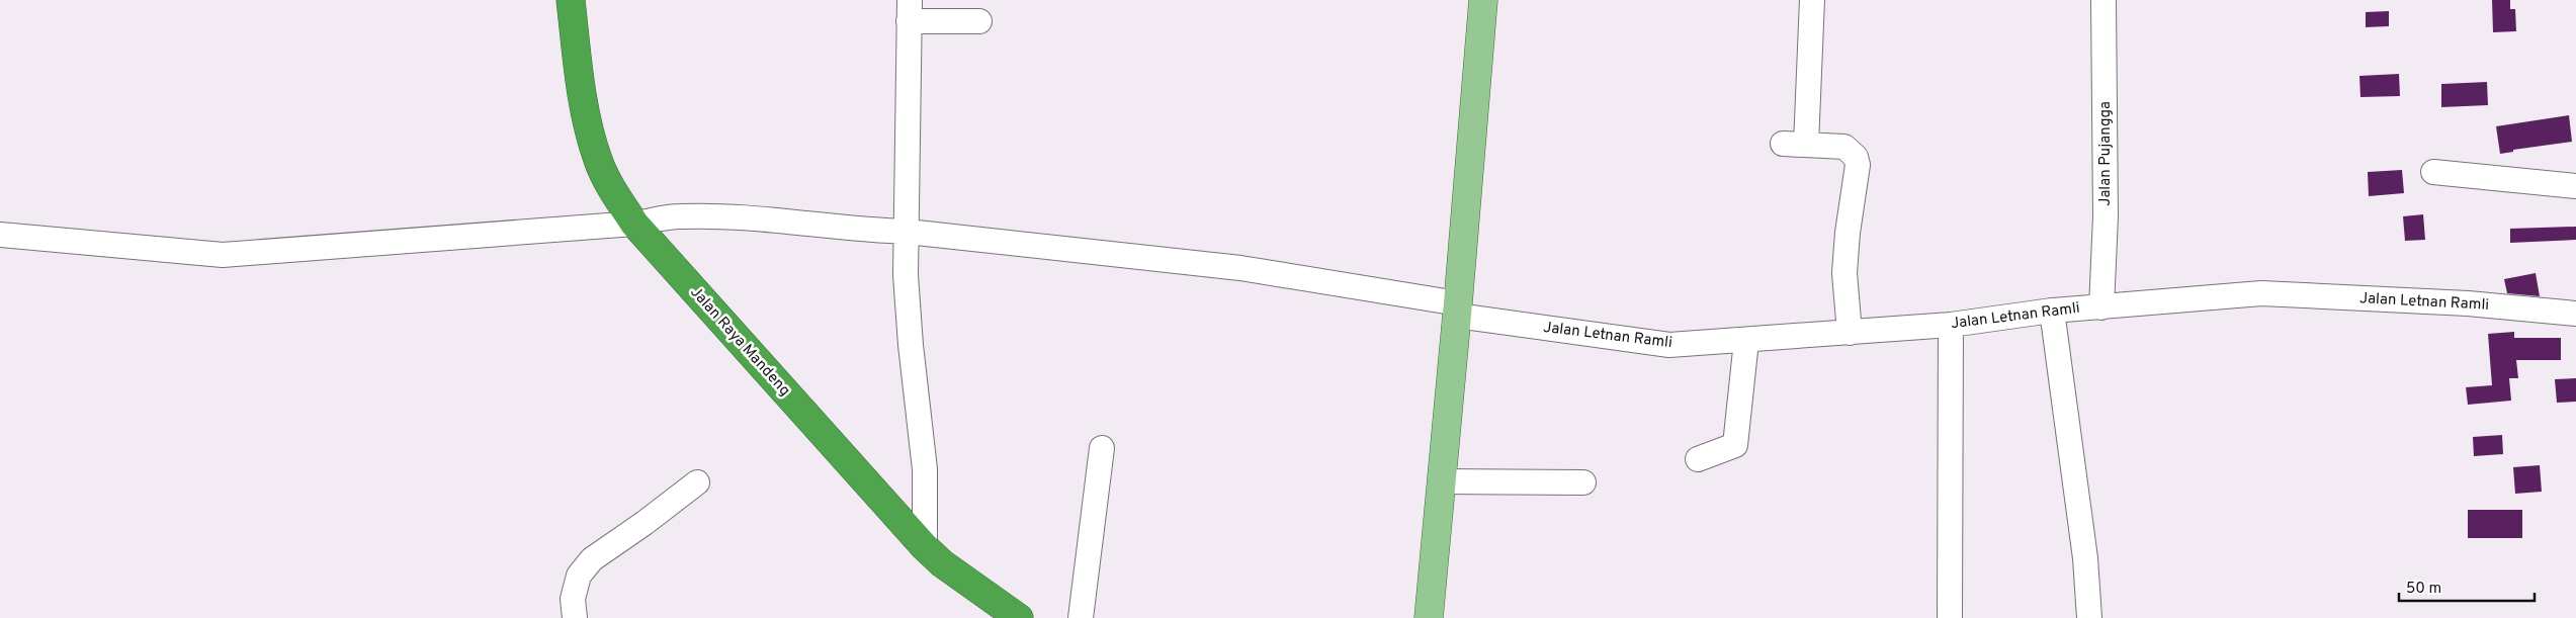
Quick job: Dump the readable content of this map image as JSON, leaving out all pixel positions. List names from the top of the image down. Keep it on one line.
{"streets":{"highway":["Jalan Raya Mandeng"],"street":["Jalan Pujangga","Jalan Letnan Ramli"]},"crossings":[["Jalan Pujangga","Jalan Letnan Ramli"],["Jalan Letnan Ramli","Jalan Raya Mandeng"]],"scale_bar":"50 m"}
